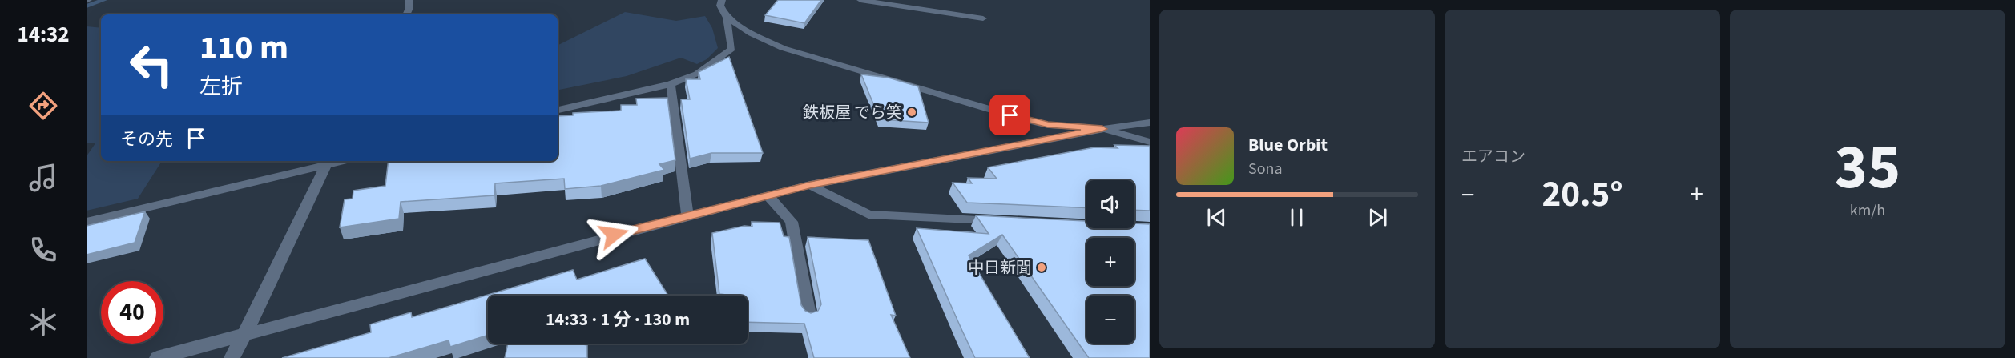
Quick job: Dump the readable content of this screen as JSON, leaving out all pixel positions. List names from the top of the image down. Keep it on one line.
{"places":["鉄板屋 でら笑","中日新聞"],"page":{"tabs":"14:32","tile":["エアコン",["35","km/h"]],"turn":["110 m","左折"],"then":"その先","song":["Blue Orbit","Sona"],"heat":["−","20.5°","+"],"map_buttons":["+","−"],"limit":"40","trip":"14:33 · 1 分 · 130 m"}}
